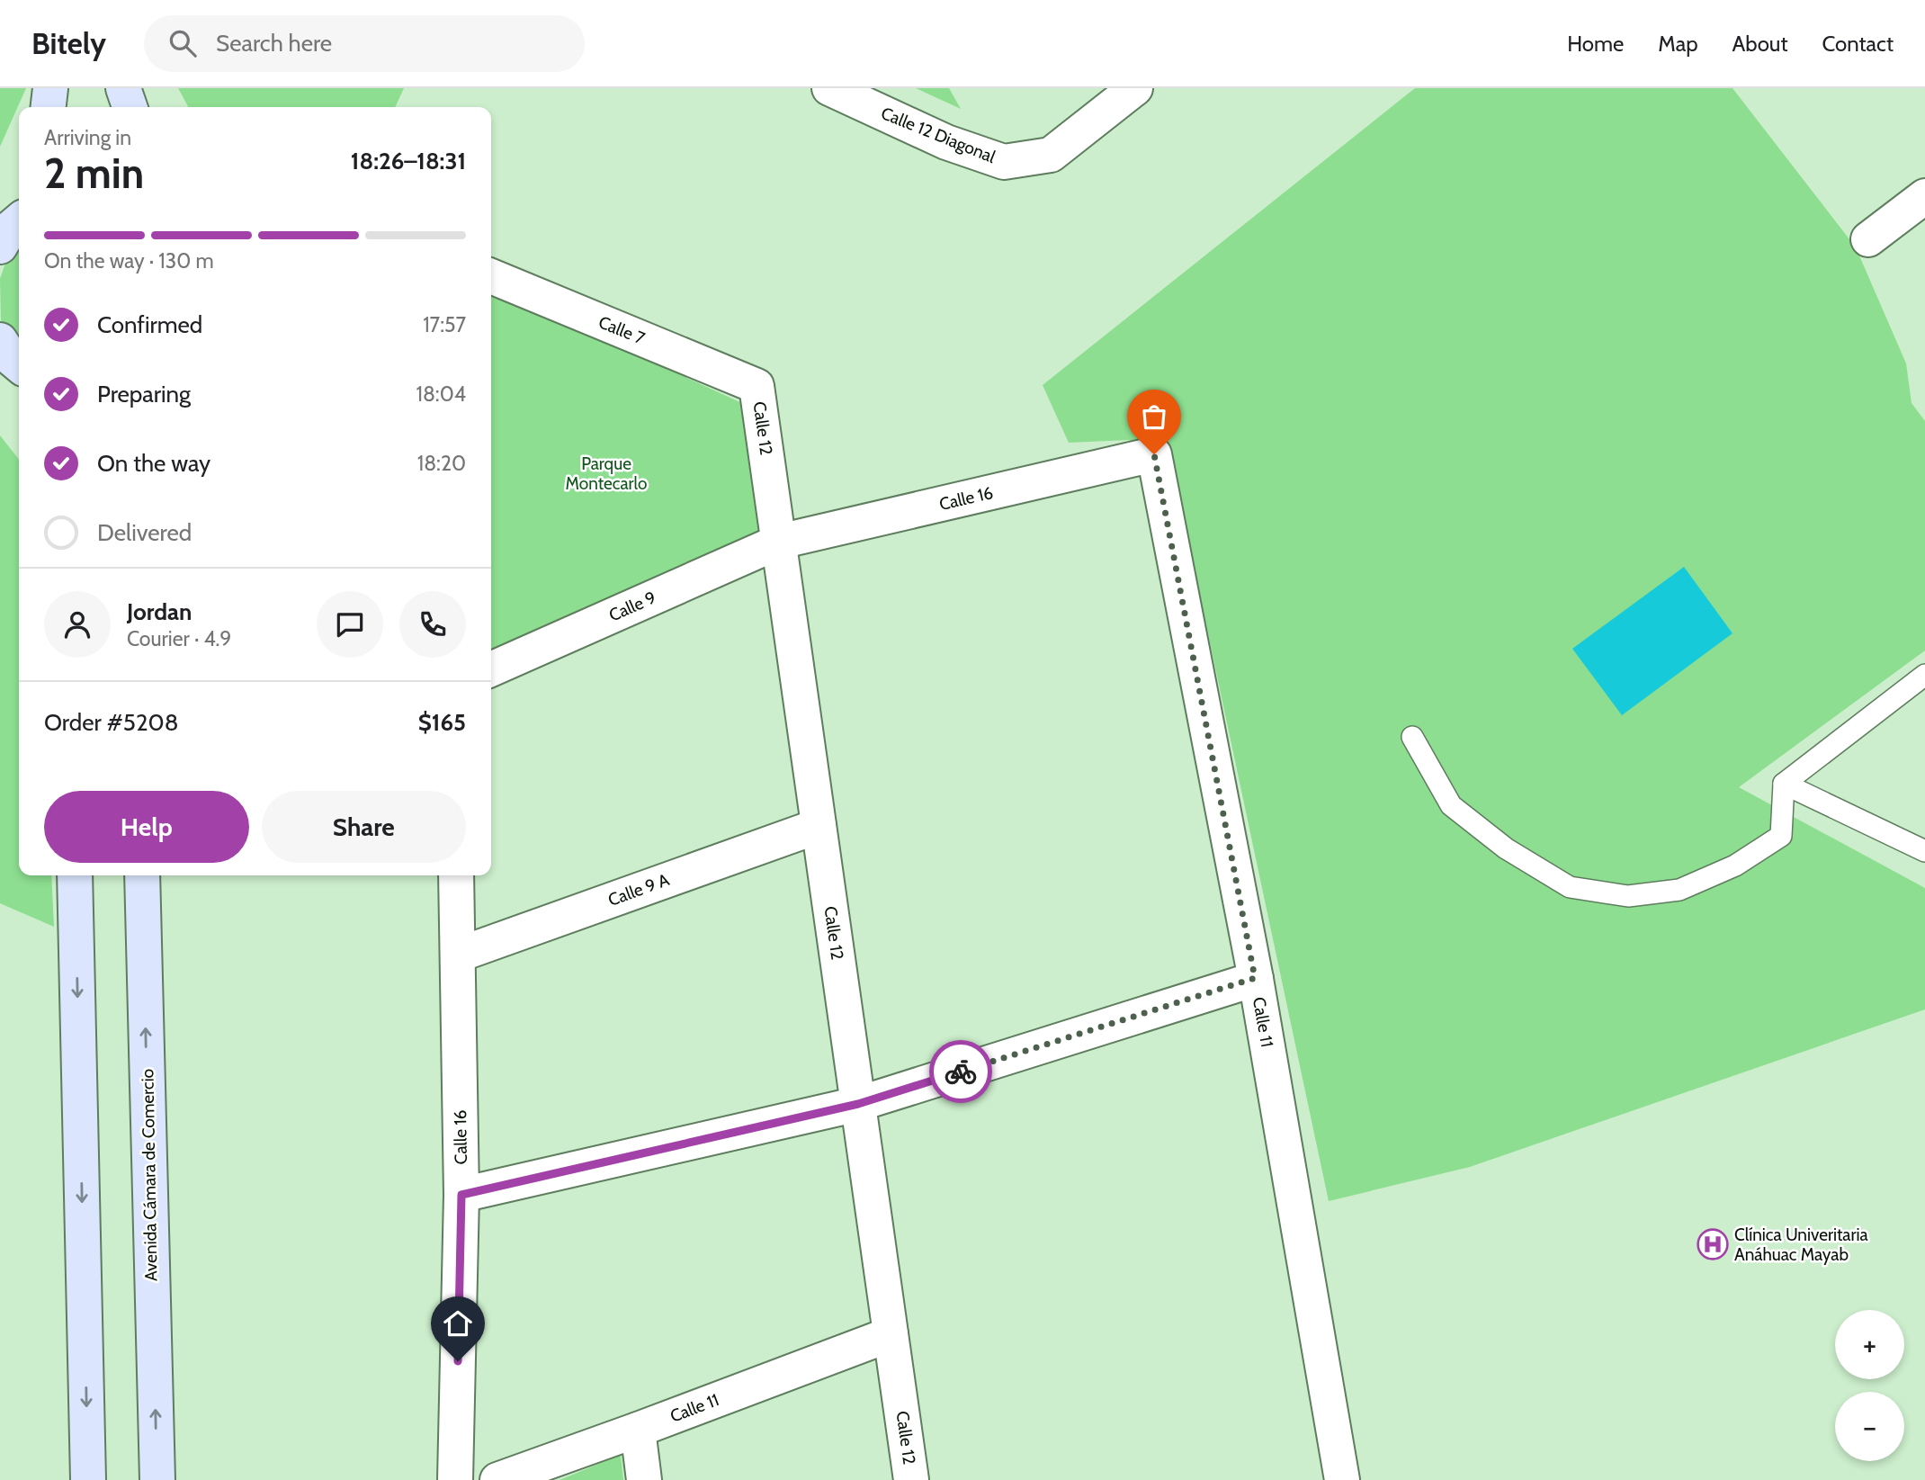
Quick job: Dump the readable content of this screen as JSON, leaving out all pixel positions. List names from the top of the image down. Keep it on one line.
{"streets":{"main road":["Avenida Cámara de Comercio"],"street":["Calle 12 Diagonal","Calle 7","Calle 12","Calle 16","Calle 9","Calle 9 A","Calle 11"]},"crossings":[["Calle 7","Calle 12"],["Calle 12","Calle 16"],["Calle 12","Calle 9"],["Calle 12","Calle 9 A"],["Calle 12","Calle 11"],["Calle 16","Calle 9"],["Calle 16","Calle 9 A"],["Calle 16","Calle 11"]],"parks":["Parque Montecarlo"],"places":{"hospital":["Clínica Univeritaria Anáhuac Mayab"]},"page":{"header":"Bitely","search":"Search here","nav":["Home","Map","About","Contact"],"heading":["2 min","Arriving in","18:26–18:31"],"panel":["Jordan","Courier · 4.9","Order #5208","$165"],"bar":"On the way · 130 m","list":[["Confirmed","17:57"],["Preparing","18:04"],["On the way","18:20"],"Delivered"],"buttons":["Help","Share"],"map_buttons":["+","−"]}}
